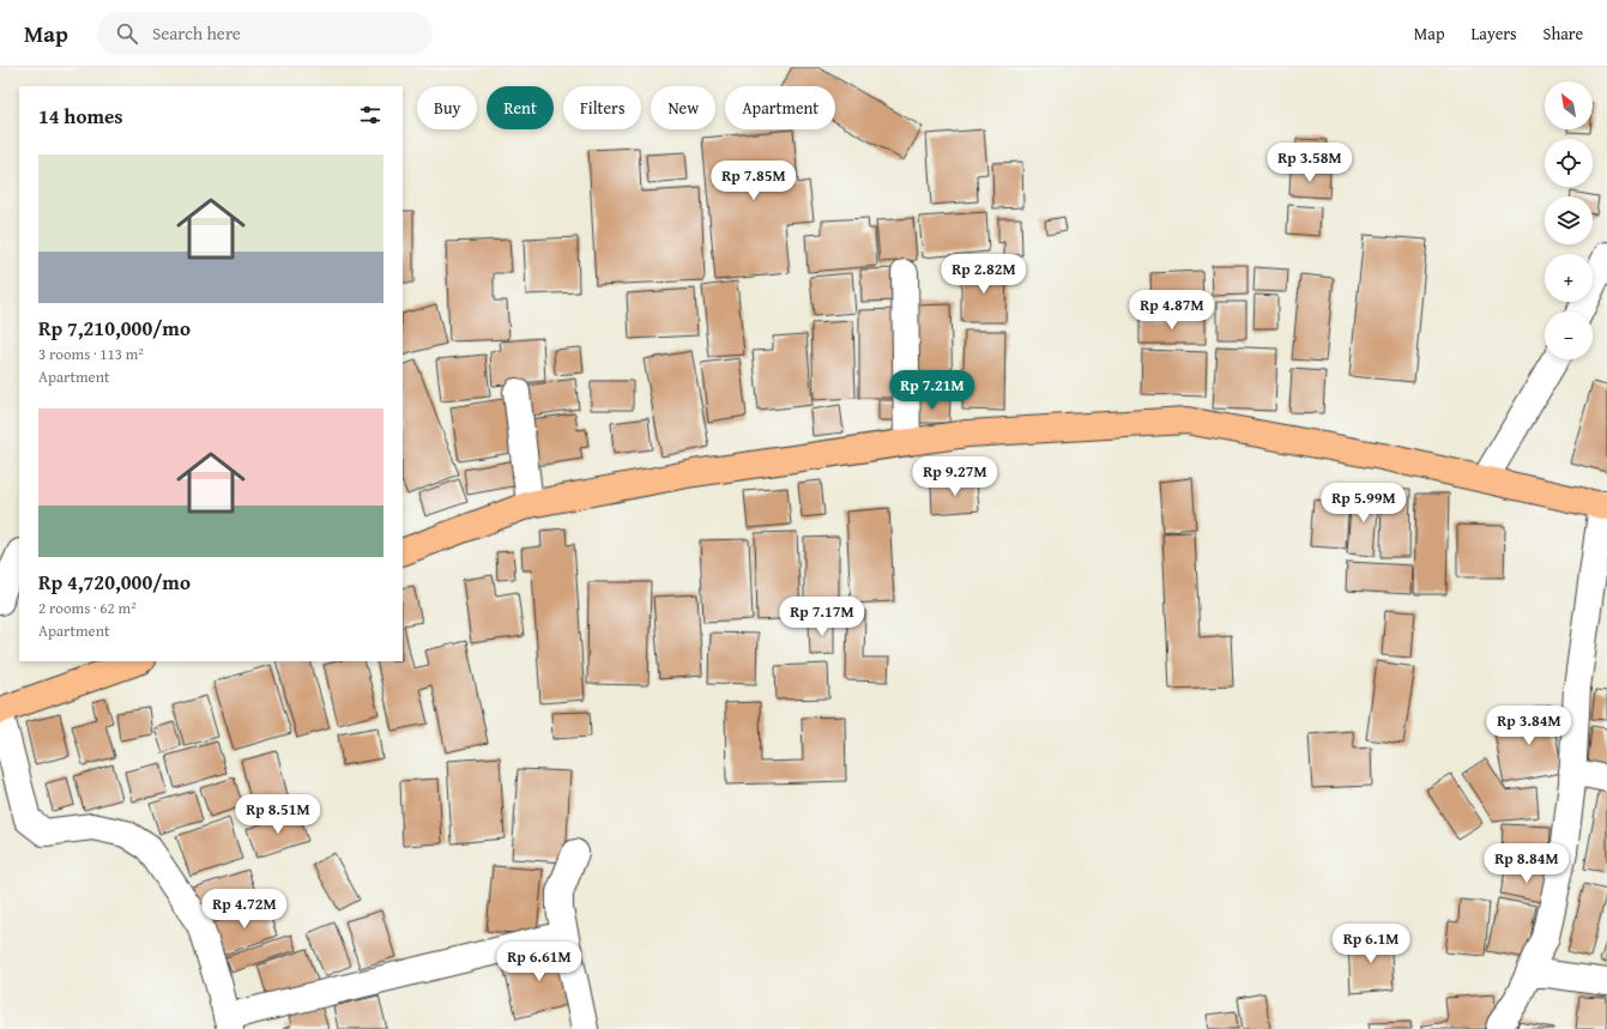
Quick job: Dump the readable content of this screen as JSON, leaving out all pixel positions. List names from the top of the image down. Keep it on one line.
{"north":"top left","page":{"header":"Map","search":"Search here","nav":["Map","Layers","Share"],"map_buttons":["+","−"],"chip":["Buy","Rent","Filters","New","Apartment"],"heading":"14 homes","price":["Rp 3.58M","Rp 7.85M","Rp 2.82M","Rp 4.87M","Rp 7.21M","Rp 9.27M","Rp 5.99M","Rp 7.17M","Rp 3.84M","Rp 8.51M","Rp 8.84M","Rp 4.72M","Rp 6.1M","Rp 6.61M"],"list":[{"name":"Rp 7,210,000/mo","note":"3 rooms · 113 m² · Apartment"},{"name":"Rp 4,720,000/mo","note":"2 rooms · 62 m² · Apartment"}]}}
